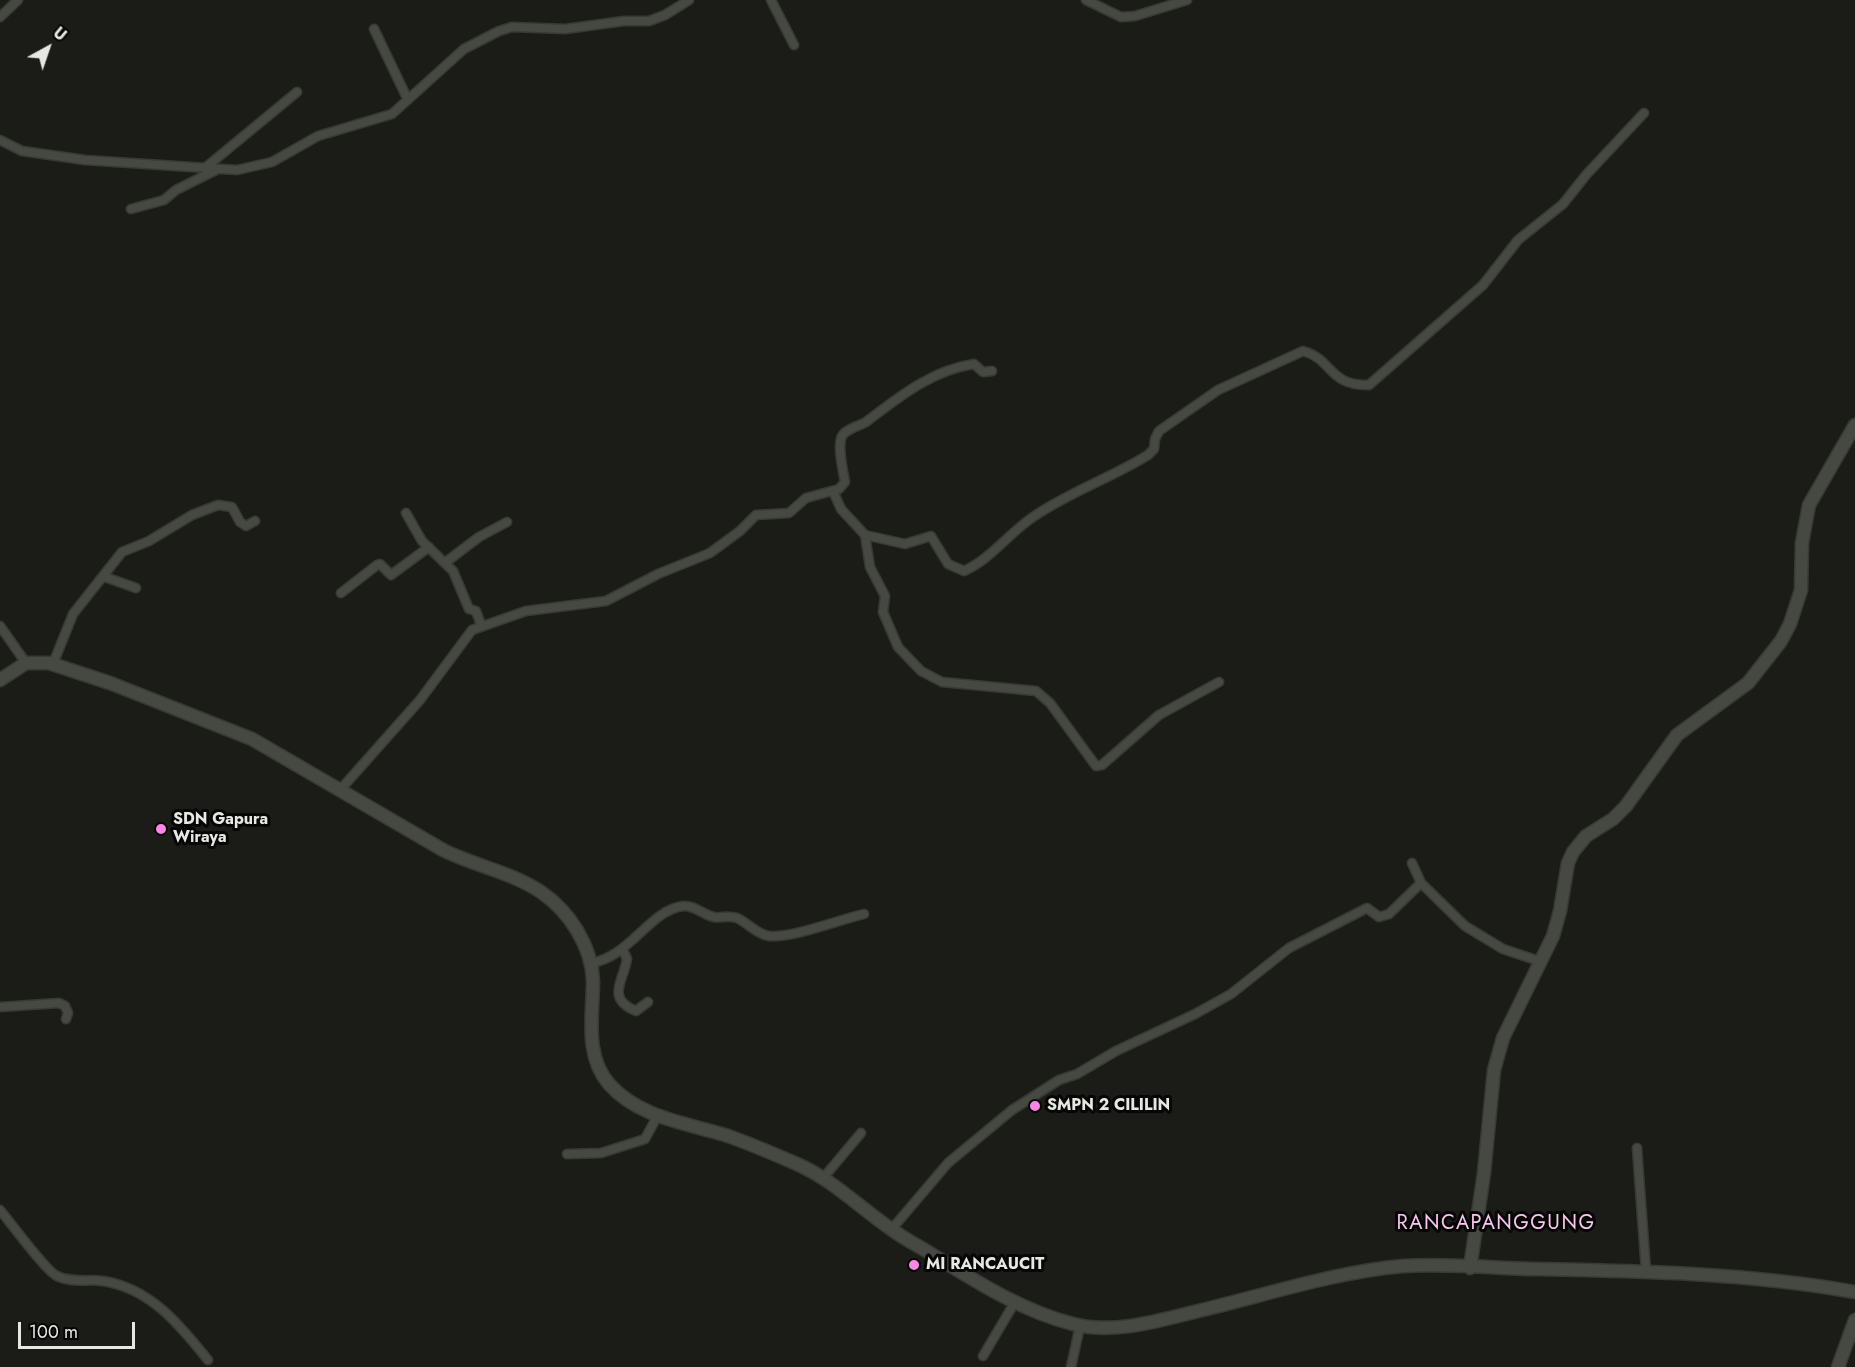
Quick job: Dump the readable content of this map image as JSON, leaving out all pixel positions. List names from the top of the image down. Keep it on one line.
{"districts":["RANCAPANGGUNG"],"places":["SDN Gapura Wiraya","SMPN 2 CILILIN","MI RANCAUCIT"],"scale_bar":"100 m","north":"top right"}
